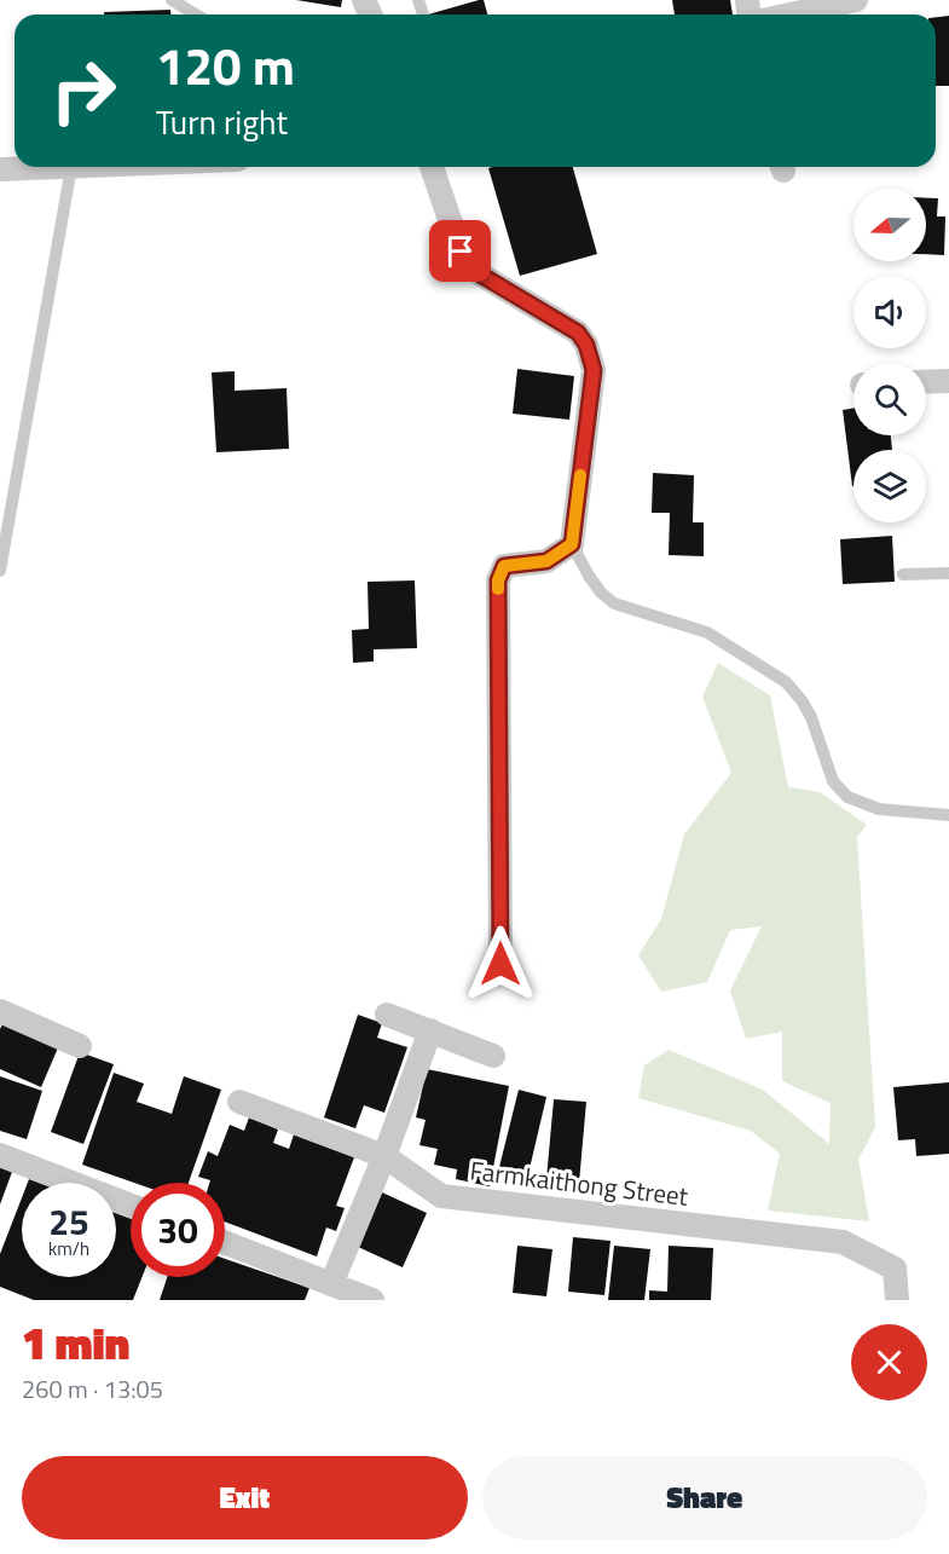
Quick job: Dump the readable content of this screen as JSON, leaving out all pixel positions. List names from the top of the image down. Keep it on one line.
{"streets":{"street":["Farmkaithong Street"]},"north":"left","page":{"turn":["120 m","Turn right"],"speed":"25 km/h","limit":"30","heading":["1 min","260 m · 13:05"],"buttons":["Exit","Share"]}}
